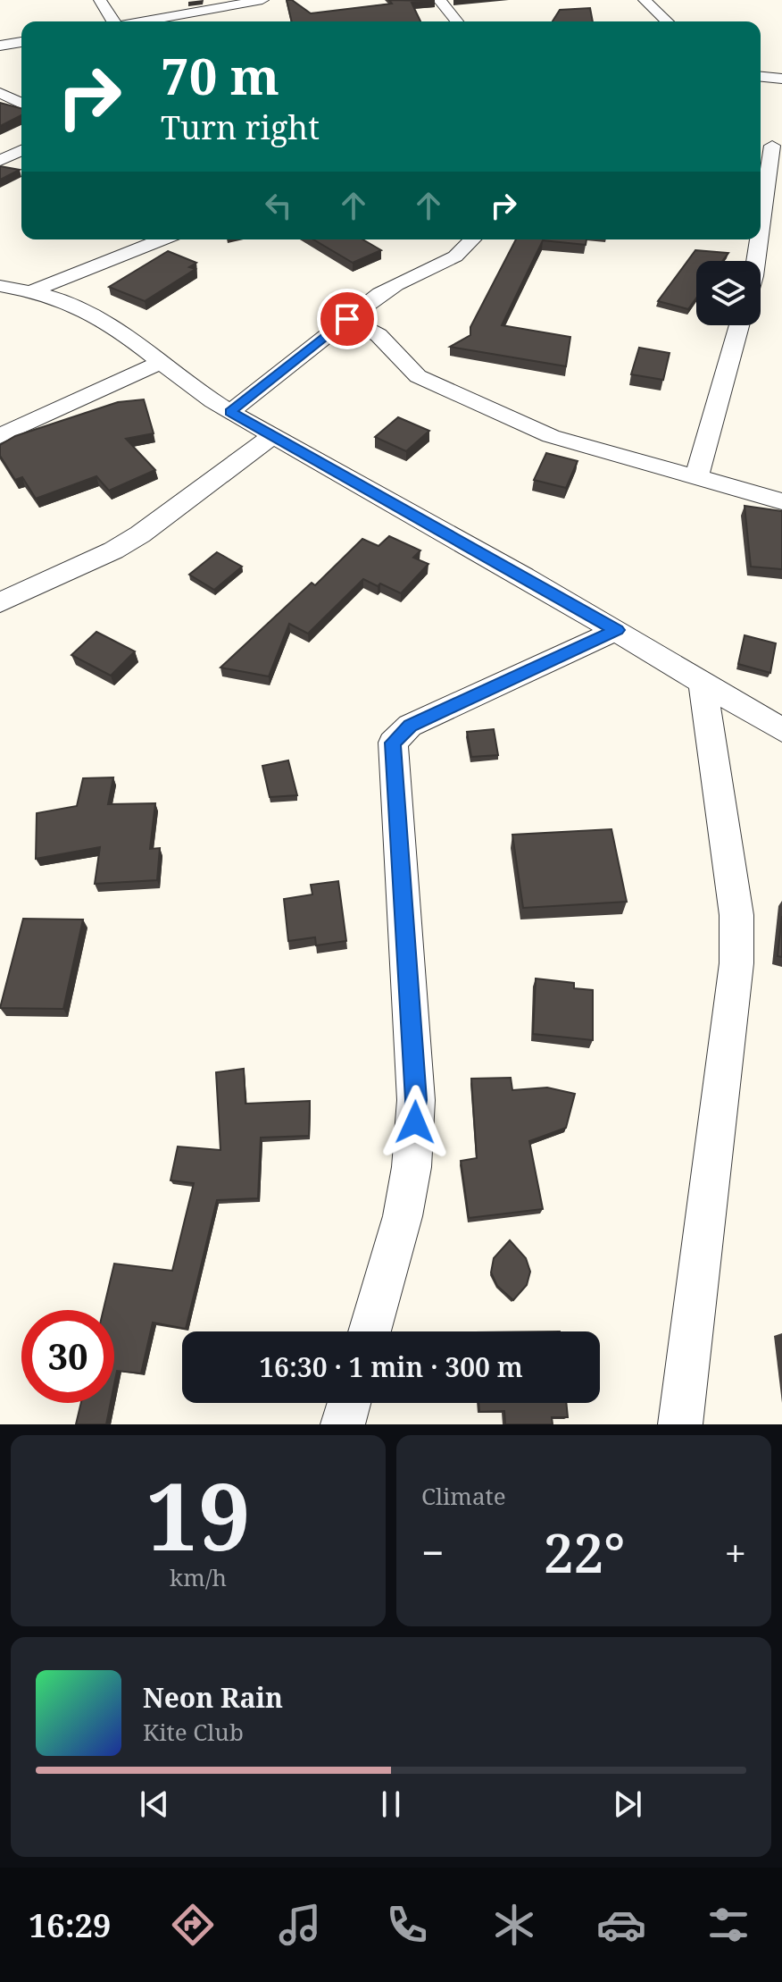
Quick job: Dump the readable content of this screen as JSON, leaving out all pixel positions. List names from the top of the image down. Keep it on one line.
{"page":{"turn":["70 m","Turn right"],"limit":"30","trip":"16:30 · 1 min · 300 m","tile":[["19","km/h"],"Climate"],"heat":["−","22°","+"],"song":["Neon Rain","Kite Club"],"tabs":"16:29"}}
